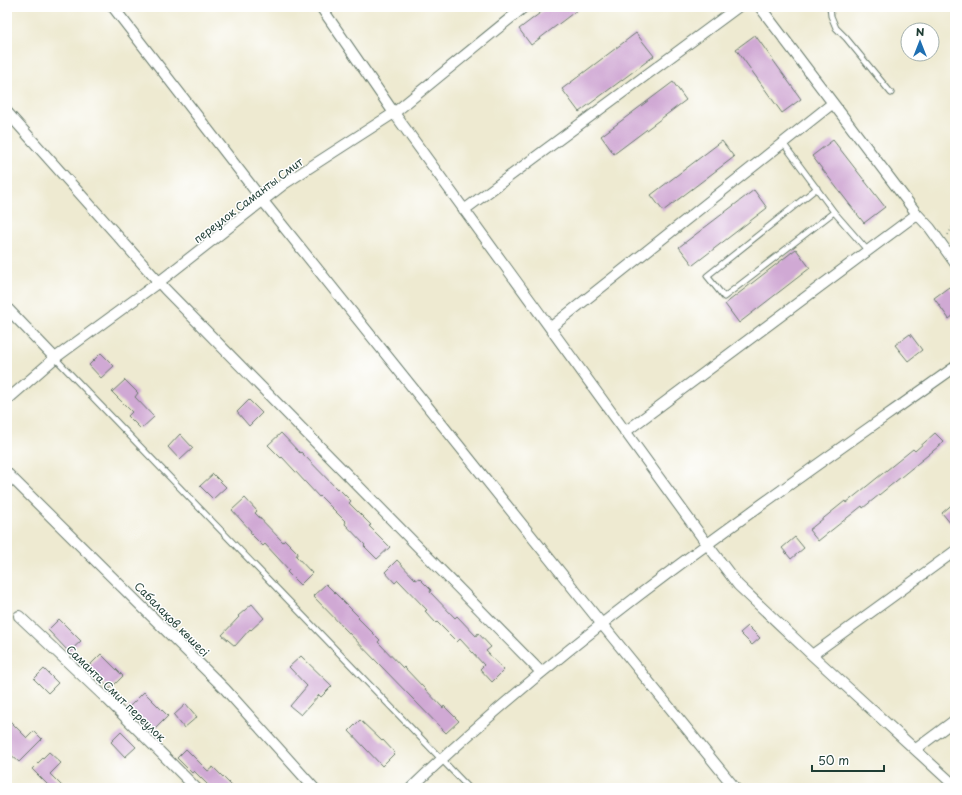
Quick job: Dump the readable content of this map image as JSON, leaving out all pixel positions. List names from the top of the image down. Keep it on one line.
{"streets":{"street":["переулок Саманты Смит","Сабалақов көшесі","Саманта Смит переулок"]},"scale_bar":"50 m","north":"top"}
